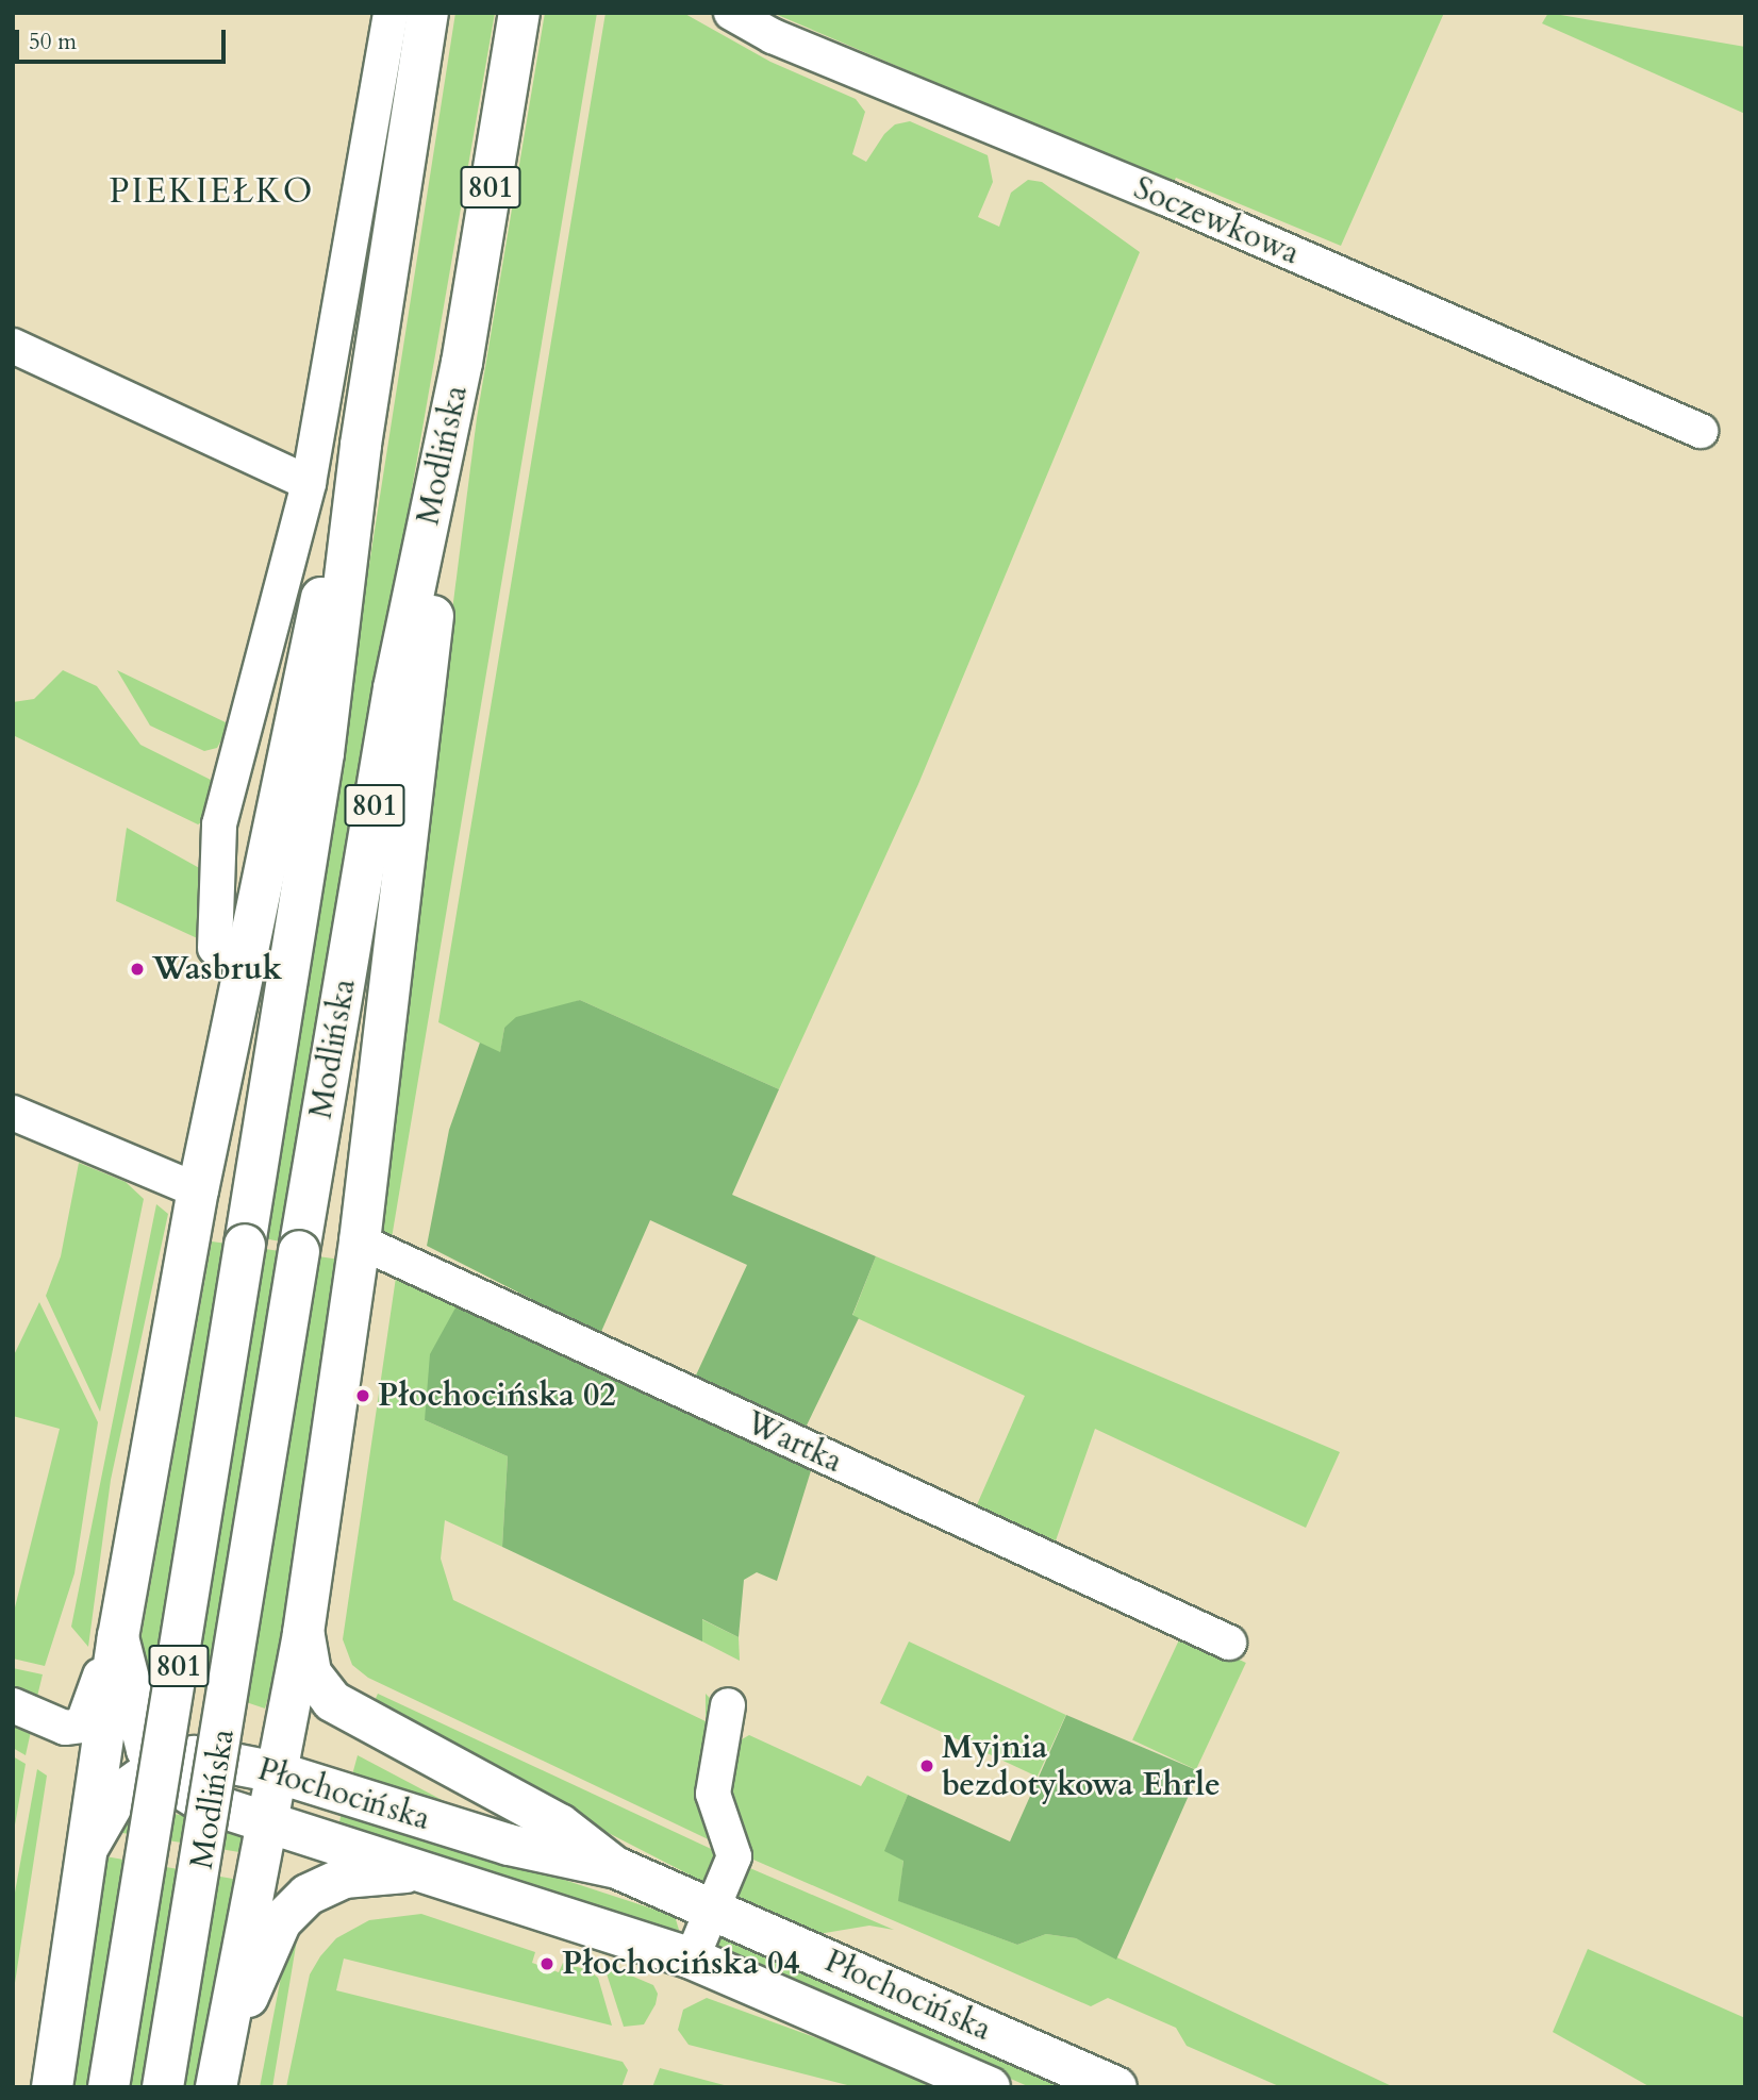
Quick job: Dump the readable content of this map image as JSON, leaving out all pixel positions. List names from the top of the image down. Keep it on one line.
{"streets":{"main road":["801","Modlińska","Płochocińska"],"street":["Soczewkowa","Wartka"]},"crossings":[["Modlińska","Wartka"],["Modlińska","Płochocińska"]],"districts":["PIEKIEŁKO"],"places":["Wasbruk","Płochocińska 02","Myjnia bezdotykowa Ehrle","Płochocińska 04"],"scale_bar":"50 m"}
